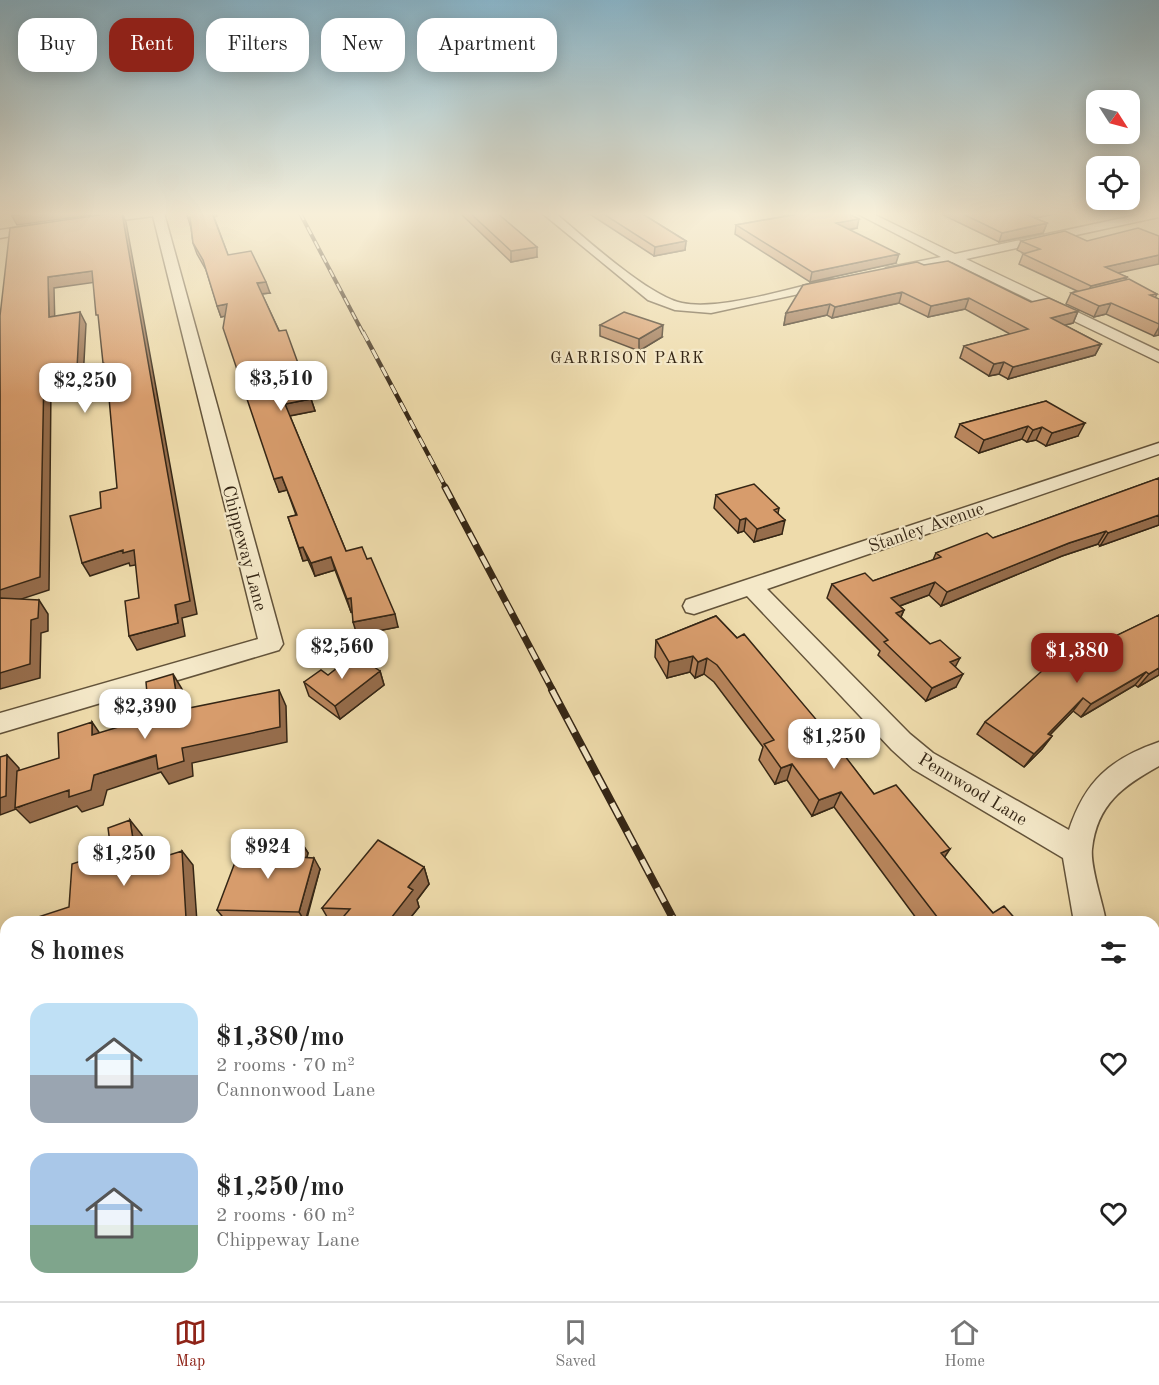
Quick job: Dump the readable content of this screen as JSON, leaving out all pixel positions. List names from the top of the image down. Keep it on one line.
{"streets":{"street":["Stanley Avenue","Chippeway Lane","Pennwood Lane"]},"crossings":[["Stanley Avenue","Pennwood Lane"]],"districts":["GARRISON PARK"],"north":"bottom right","page":{"chip":["Buy","Rent","Filters","New","Apartment"],"price":["$3,510","$2,250","$2,560","$1,380","$2,390","$1,250","$924","$1,250"],"heading":"8 homes","list":[{"name":"$1,380/mo","note":"2 rooms · 70 m² · Cannonwood Lane"},{"name":"$1,250/mo","note":"2 rooms · 60 m² · Chippeway Lane"}],"tabs":["Map","Saved","Home"]}}
